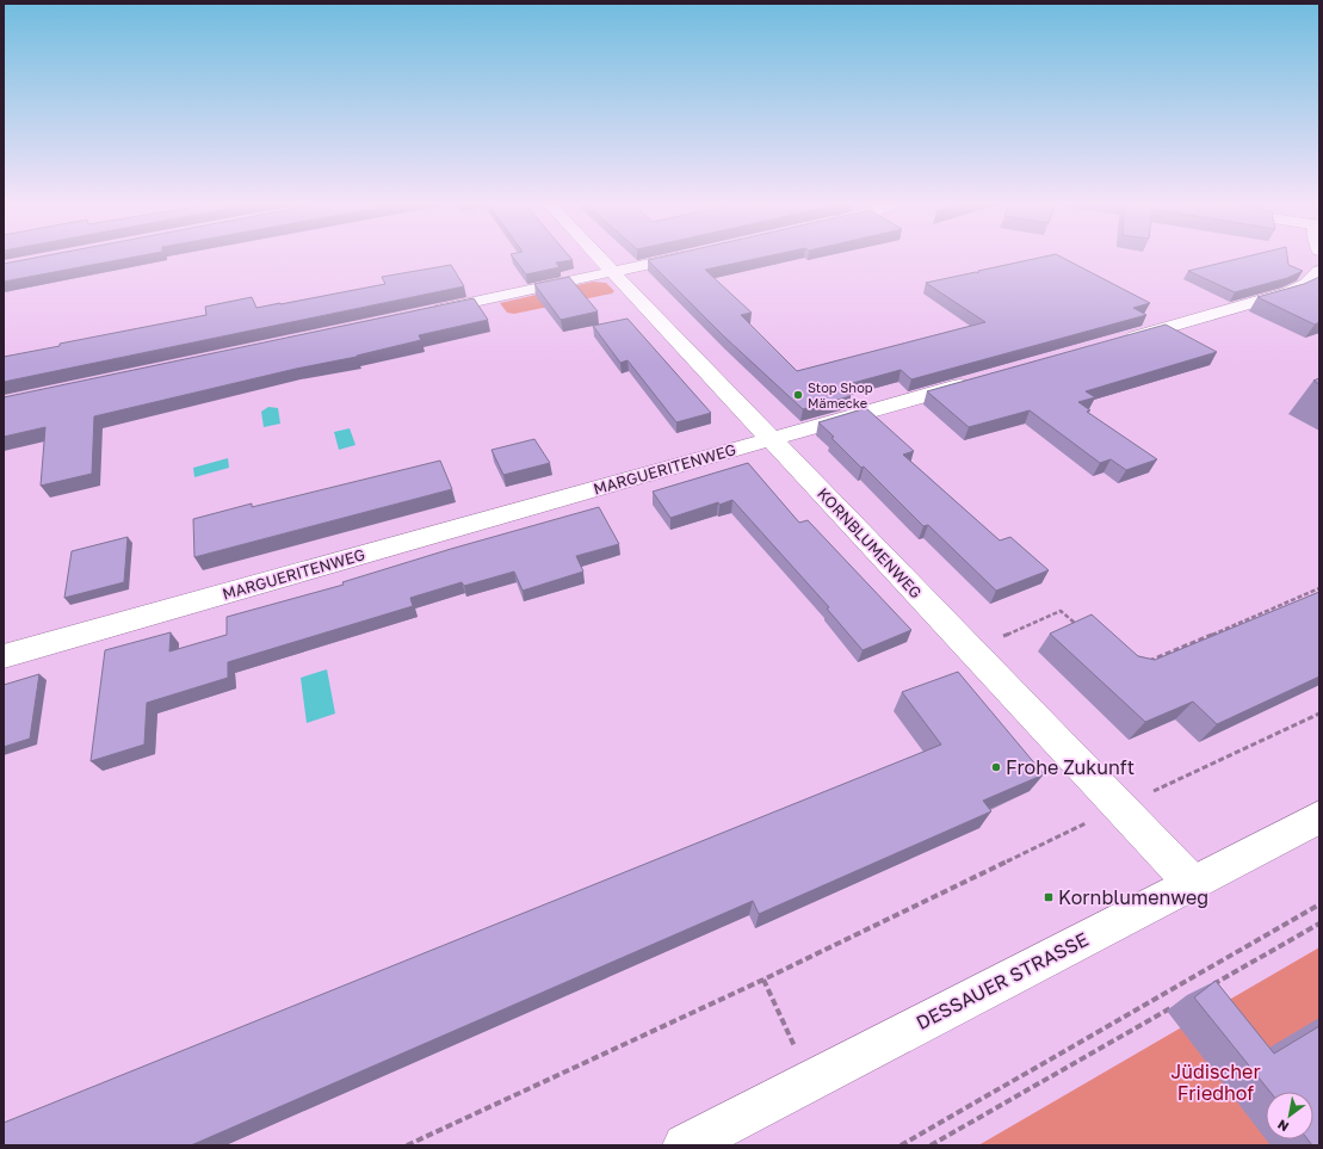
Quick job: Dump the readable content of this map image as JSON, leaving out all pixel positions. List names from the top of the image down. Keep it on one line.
{"streets":{"street":["MARGUERITENWEG","KORNBLUMENWEG","DESSAUER STRASSE"]},"crossings":[["MARGUERITENWEG","KORNBLUMENWEG"],["KORNBLUMENWEG","DESSAUER STRASSE"]],"parks":["Jüdischer Friedhof"],"places":{"other":["Stop Shop Mämecke","Frohe Zukunft"],"transit":["Kornblumenweg"]},"north":"bottom left"}
